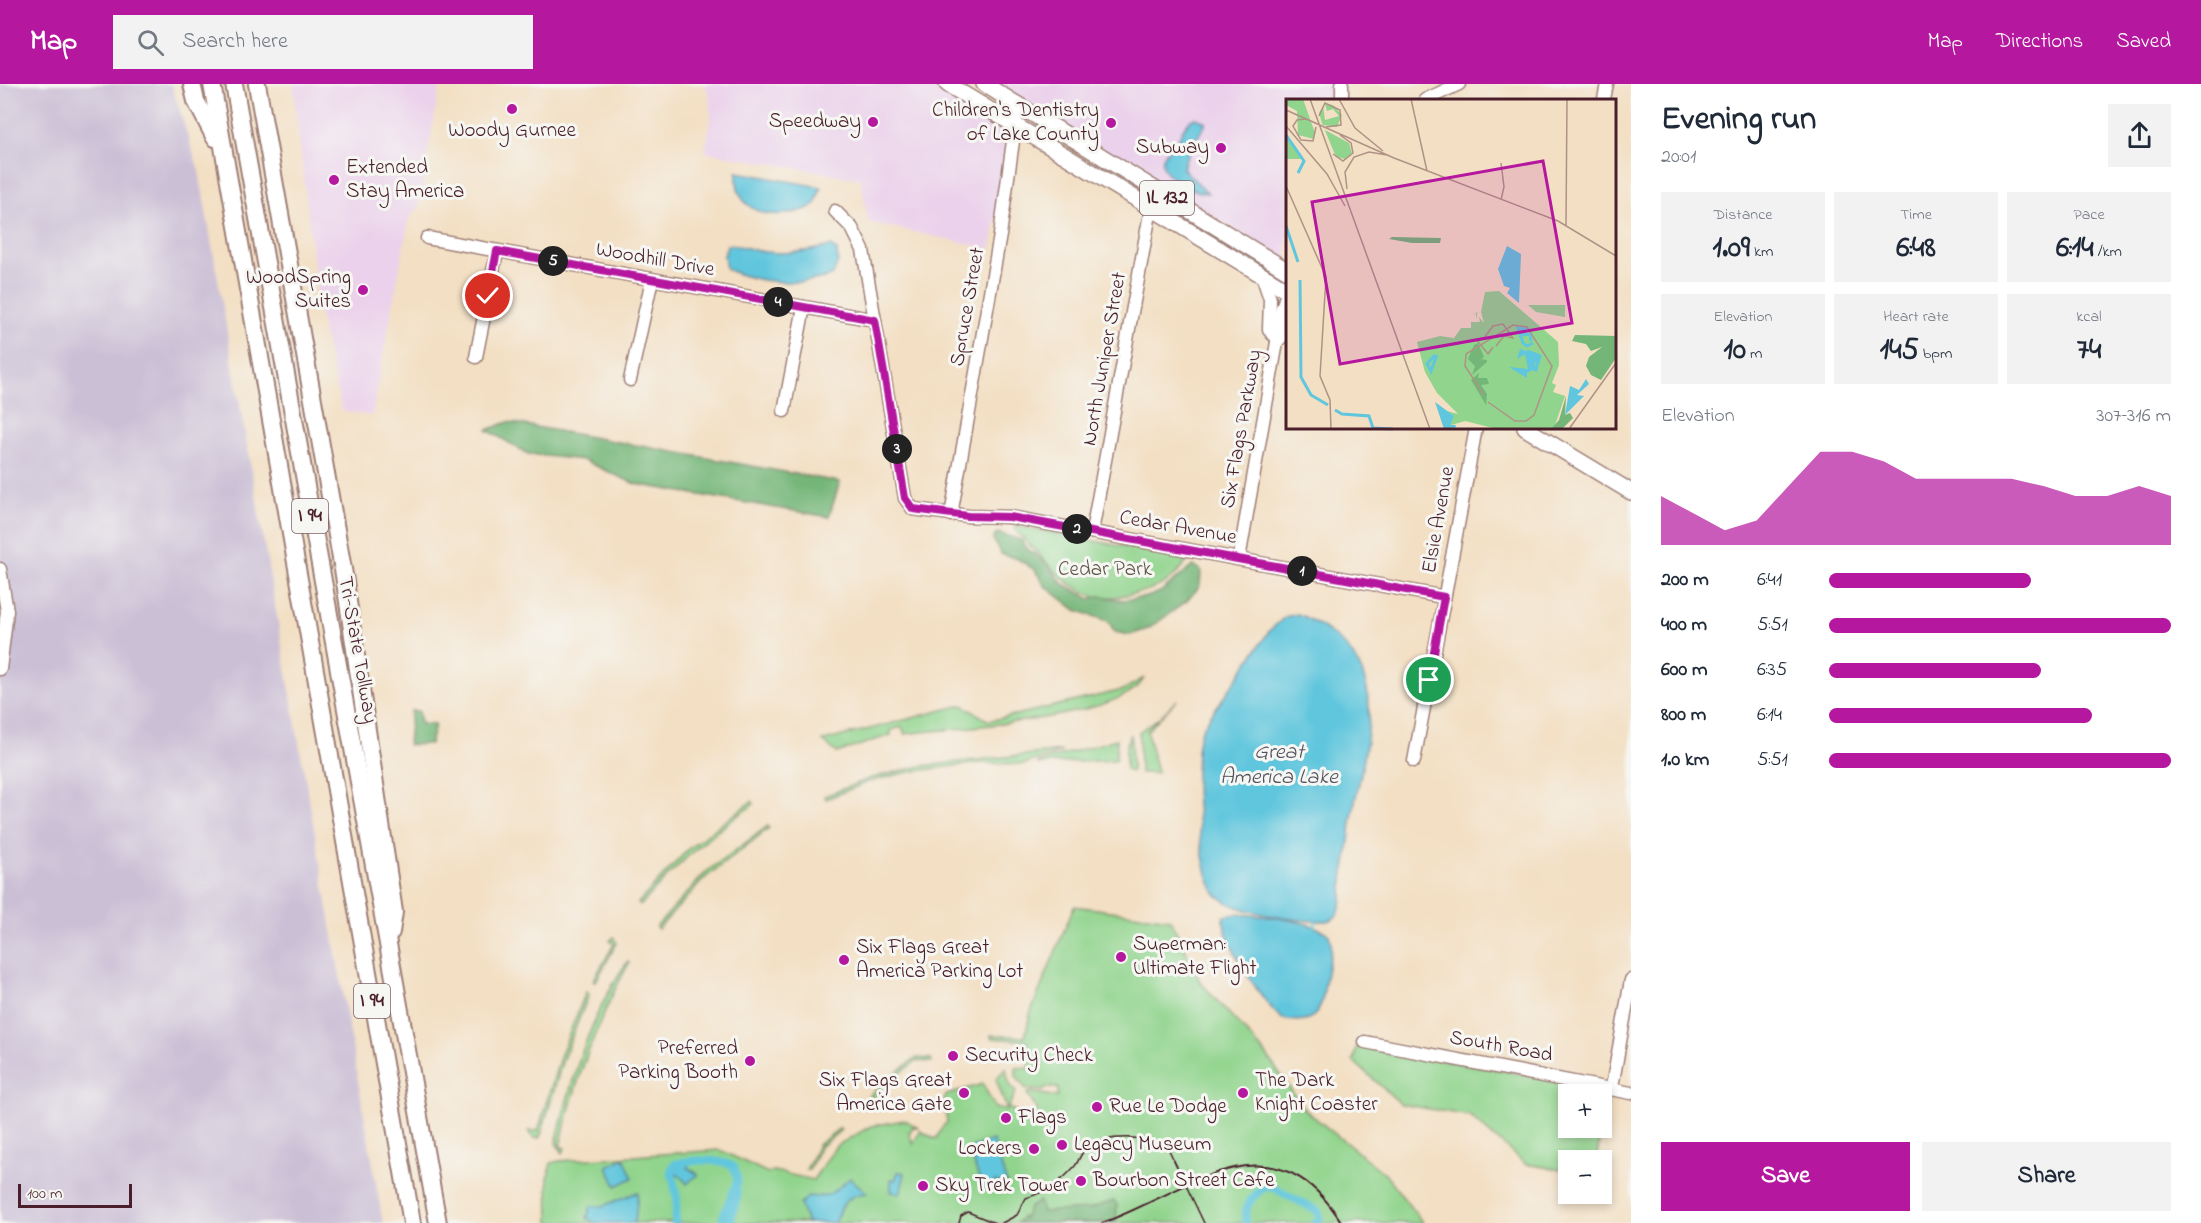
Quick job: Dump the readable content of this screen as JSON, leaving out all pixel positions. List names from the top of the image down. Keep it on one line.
{"streets":{"highway":["I 94","Tri-State Tollway"],"main road":["IL 132"],"street":["Woodhill Drive","Spruce Street","North Juniper Street","Six Flags Parkway","Elsie Avenue","Cedar Avenue","South Road"]},"crossings":[["IL 132","Spruce Street"],["IL 132","North Juniper Street"],["IL 132","Six Flags Parkway"],["Woodhill Drive","Cedar Avenue"],["Spruce Street","Cedar Avenue"],["North Juniper Street","Cedar Avenue"],["Six Flags Parkway","Cedar Avenue"],["Elsie Avenue","Cedar Avenue"]],"water":["Great America Lake"],"parks":["Cedar Park"],"places":["Woody Gurnee","Speedway","Children's Dentistry of Lake County","Subway","Extended Stay America","WoodSpring Suites","Superman: Ultimate Flight","Six Flags Great America Parking Lot","Security Check","Preferred Parking Booth","Six Flags Great America Gate","The Dark Knight Coaster","Rue Le Dodge","Flags","Legacy Museum","Lockers","Bourbon Street Cafe","Sky Trek Tower"],"scale_bar":"100 m","page":{"header":"Map","search":"Search here","nav":["Map","Directions","Saved"],"heading":["Evening run","20:01"],"stats":[["Distance","1.09 km"],["Time","6:48"],["Pace","6:14 /km"],["Elevation","10 m"],["Heart rate","145 bpm"],["kcal","74"]],"pins":["5","4","3","2","1"],"chart":["Elevation","307–316 m"],"list":[{"name":"200 m","note":"6:41"},{"name":"400 m","note":"5:51"},{"name":"600 m","note":"6:35"},{"name":"800 m","note":"6:14"},{"name":"1.0 km","note":"5:51"}],"map_buttons":["+","−"],"buttons":["Save","Share"],"scale":"100 m"}}
